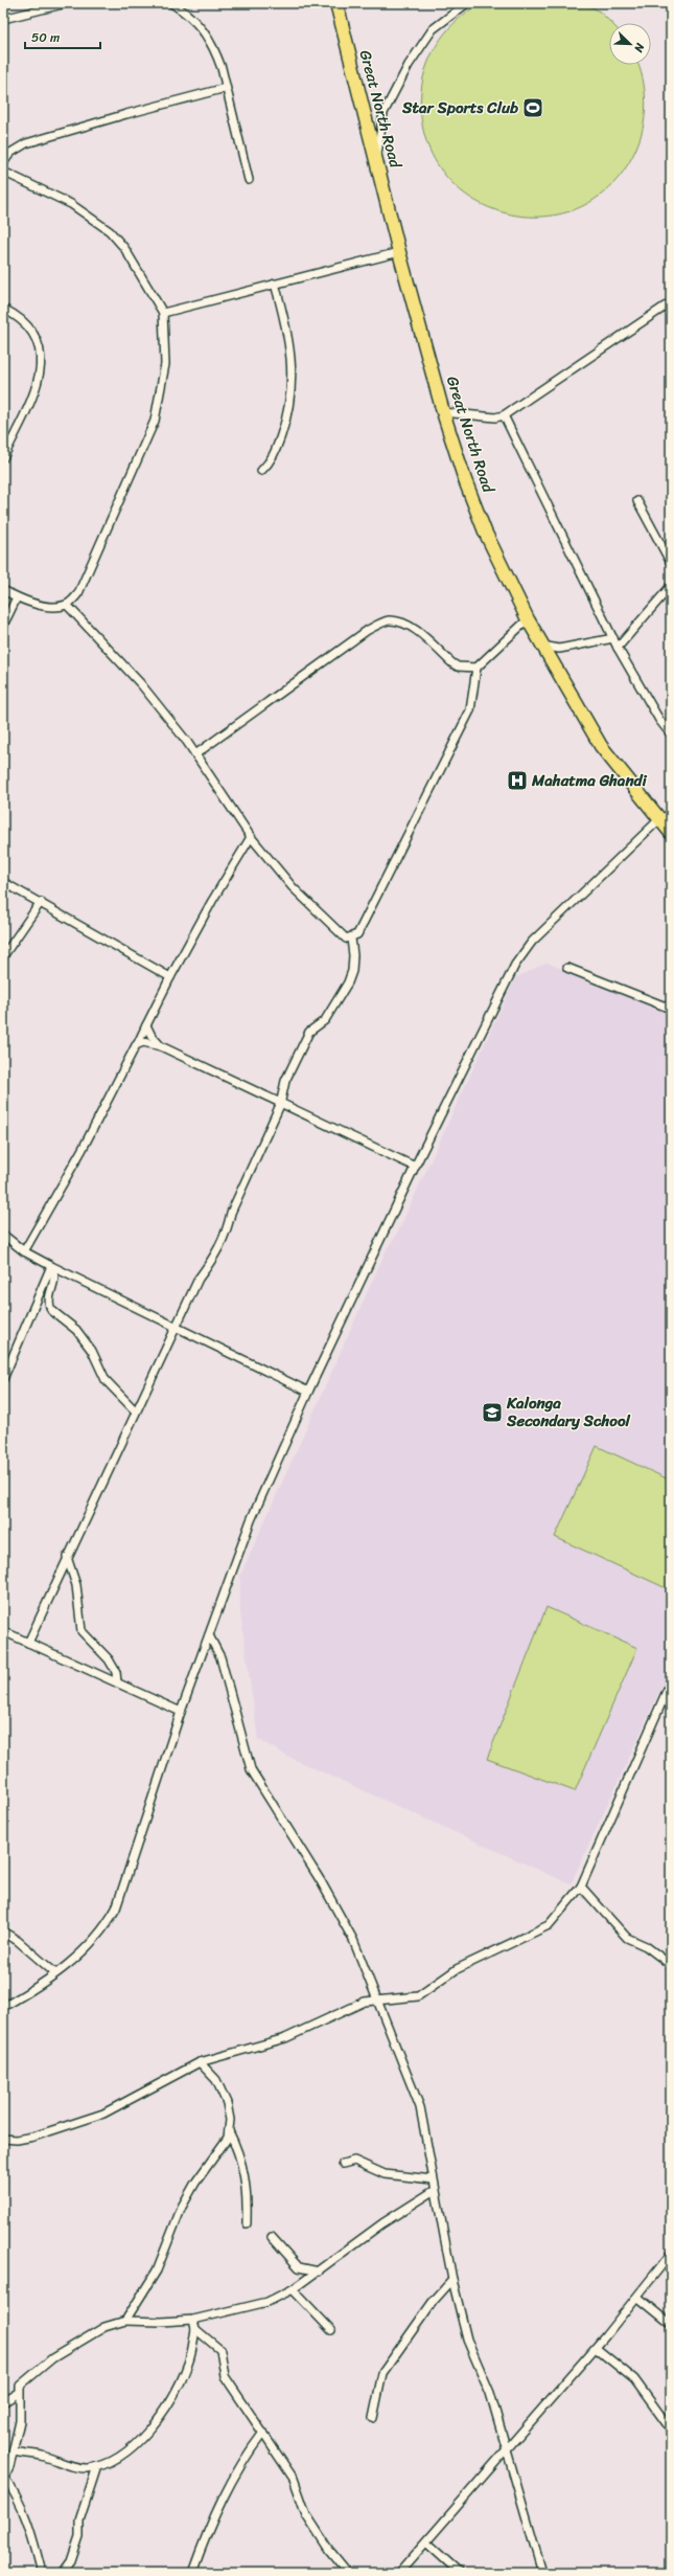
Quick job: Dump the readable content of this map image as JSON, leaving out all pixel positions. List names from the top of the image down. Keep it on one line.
{"streets":{"highway":["Great North Road"]},"places":{"sports":["Star Sports Club"],"hospital":["Mahatma Ghandi"],"school or university":["Kalonga Secondary School"]},"scale_bar":"50 m","north":"bottom right"}
